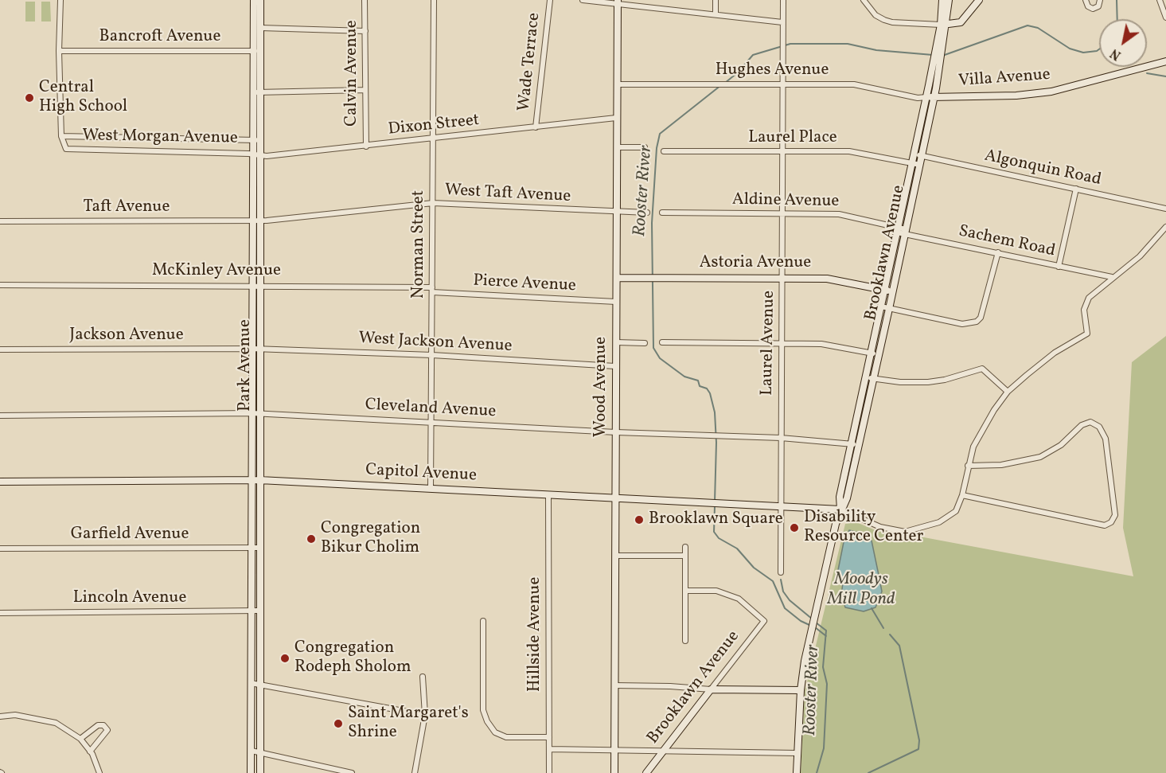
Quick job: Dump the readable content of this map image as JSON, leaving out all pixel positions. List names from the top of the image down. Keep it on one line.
{"streets":{"main road":["Villa Avenue","Brooklawn Avenue","Astoria Avenue","Park Avenue","Wood Avenue","Capitol Avenue"],"street":["Bancroft Avenue","Wade Terrace","Hughes Avenue","Calvin Avenue","Dixon Street","West Morgan Avenue","Laurel Place","Algonquin Road","West Taft Avenue","Aldine Avenue","Taft Avenue","Sachem Road","Norman Street","McKinley Avenue","Pierce Avenue","Jackson Avenue","West Jackson Avenue","Laurel Avenue","Cleveland Avenue","Garfield Avenue","Lincoln Avenue","Hillside Avenue"]},"crossings":[["Bancroft Avenue","Park Avenue"],["Wade Terrace","Dixon Street"],["Hughes Avenue","Villa Avenue"],["Hughes Avenue","Brooklawn Avenue"],["Hughes Avenue","Laurel Avenue"],["Hughes Avenue","Wood Avenue"],["Calvin Avenue","Dixon Street"],["Villa Avenue","Brooklawn Avenue"],["Dixon Street","West Morgan Avenue"],["Dixon Street","Norman Street"],["Dixon Street","Park Avenue"],["Dixon Street","Wood Avenue"],["West Morgan Avenue","Park Avenue"],["Laurel Place","Brooklawn Avenue"],["Laurel Place","Laurel Avenue"],["Algonquin Road","Brooklawn Avenue"],["West Taft Avenue","Taft Avenue"],["West Taft Avenue","Norman Street"],["West Taft Avenue","Park Avenue"],["West Taft Avenue","Wood Avenue"],["Aldine Avenue","Sachem Road"],["Aldine Avenue","Brooklawn Avenue"],["Aldine Avenue","Laurel Avenue"],["Taft Avenue","Park Avenue"],["Sachem Road","Brooklawn Avenue"],["Norman Street","McKinley Avenue"],["Norman Street","Pierce Avenue"],["Norman Street","West Jackson Avenue"],["Norman Street","Cleveland Avenue"],["Norman Street","Capitol Avenue"],["Brooklawn Avenue","Astoria Avenue"],["Brooklawn Avenue","Cleveland Avenue"],["Brooklawn Avenue","Capitol Avenue"],["Astoria Avenue","Laurel Avenue"],["Astoria Avenue","Wood Avenue"],["McKinley Avenue","Pierce Avenue"],["McKinley Avenue","Park Avenue"],["Pierce Avenue","Wood Avenue"],["Jackson Avenue","West Jackson Avenue"],["Jackson Avenue","Park Avenue"],["West Jackson Avenue","Park Avenue"],["West Jackson Avenue","Wood Avenue"],["Laurel Avenue","Cleveland Avenue"],["Laurel Avenue","Capitol Avenue"],["Park Avenue","Cleveland Avenue"],["Park Avenue","Capitol Avenue"],["Park Avenue","Garfield Avenue"],["Park Avenue","Lincoln Avenue"],["Wood Avenue","Cleveland Avenue"],["Wood Avenue","Capitol Avenue"],["Capitol Avenue","Hillside Avenue"]],"water":["Rooster River","Moodys Mill Pond"],"places":["Central High School","Brooklawn Square","Disability Resource Center","Congregation Bikur Cholim","Congregation Rodeph Sholom","Saint Margaret's Shrine"],"north":"bottom left"}
